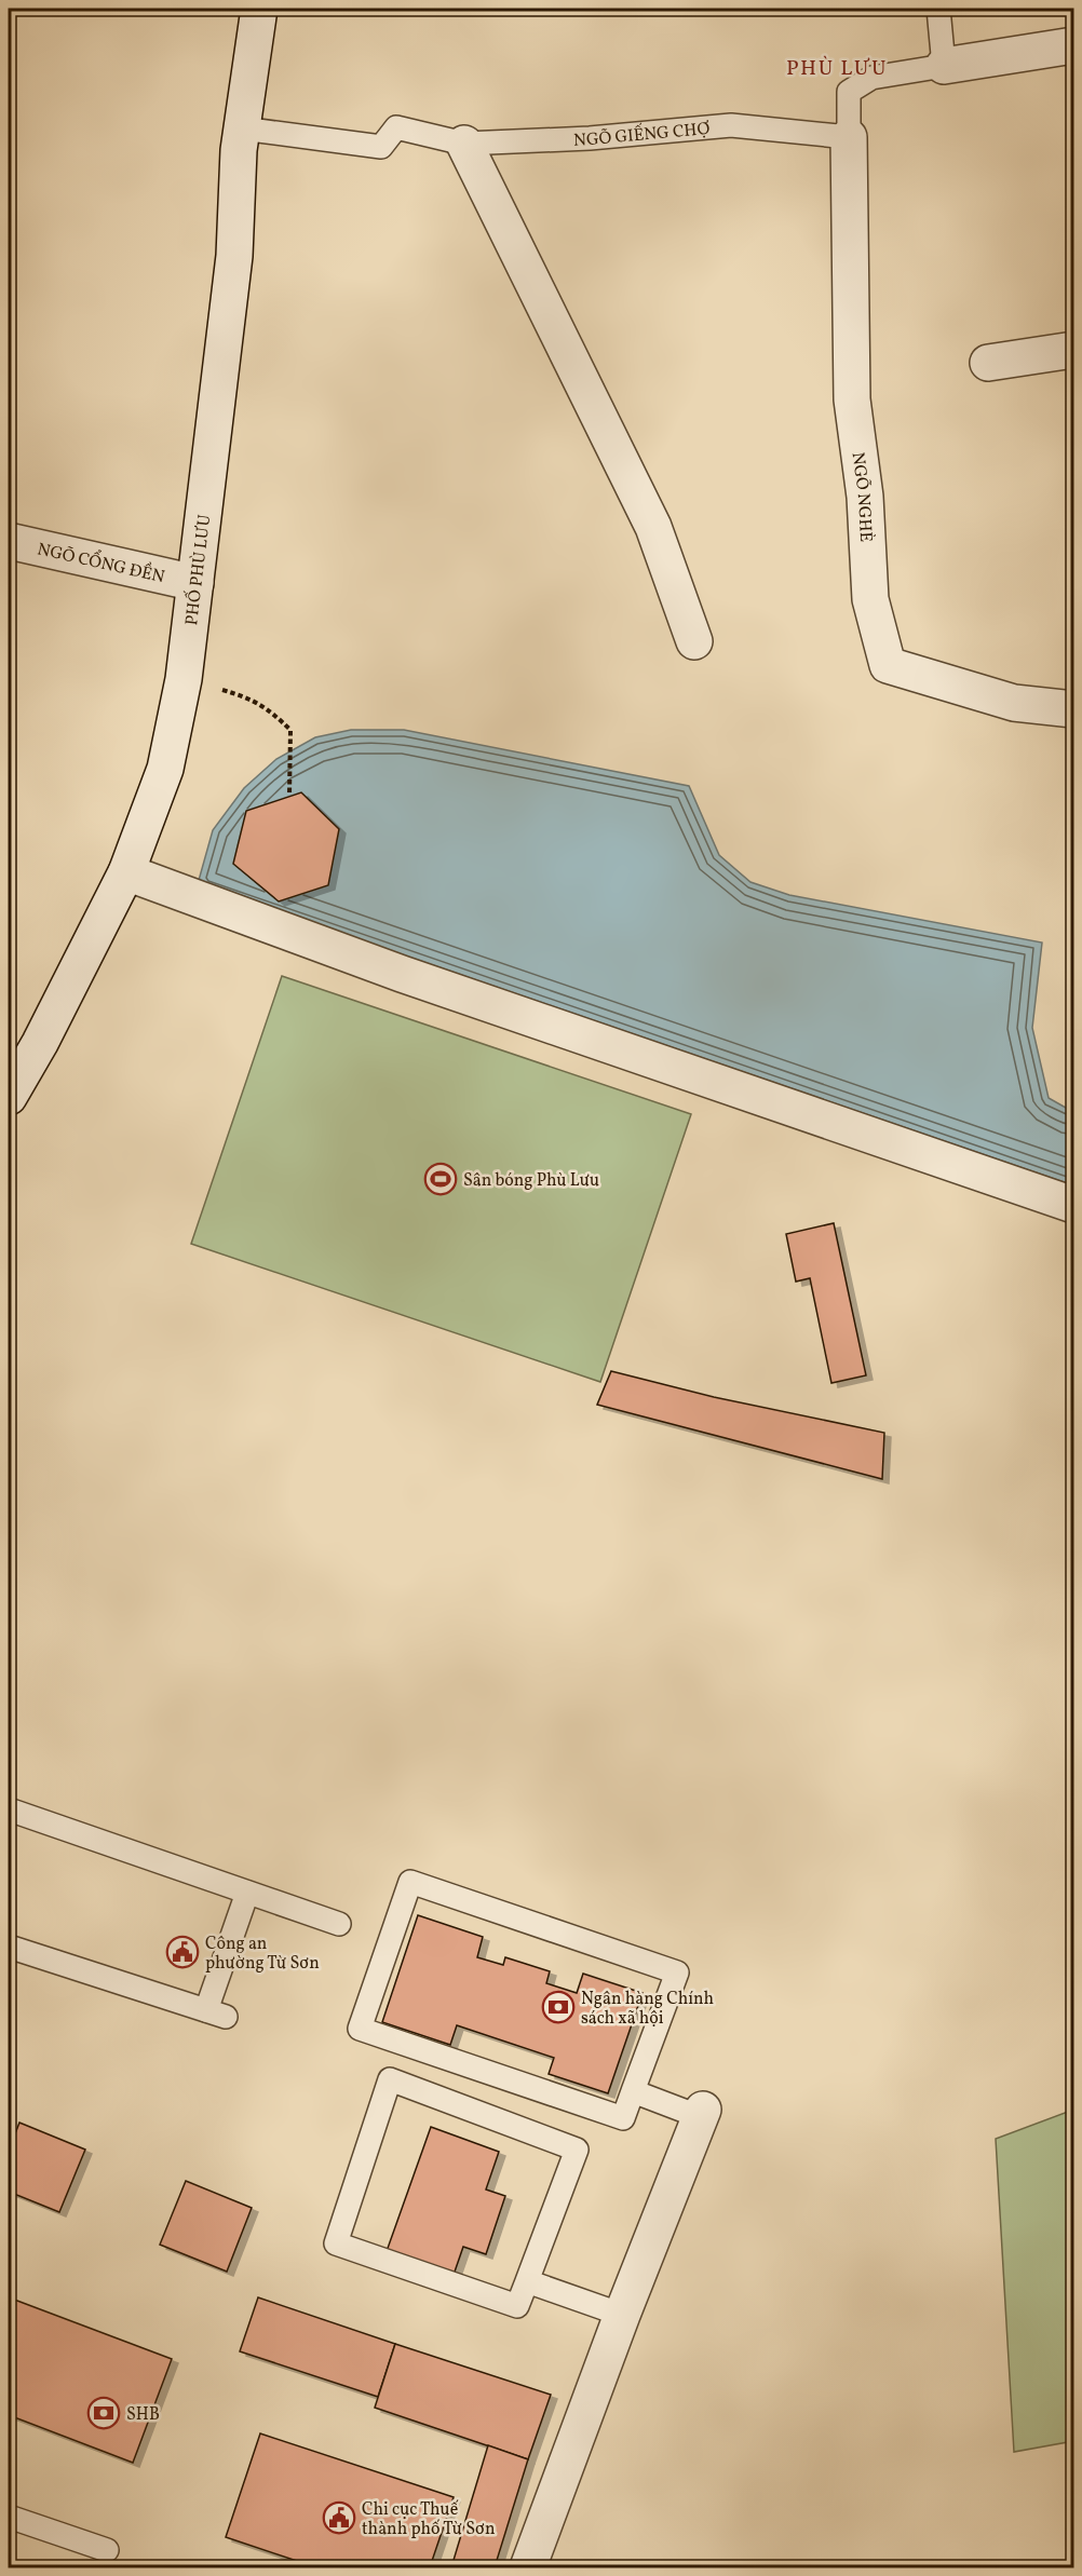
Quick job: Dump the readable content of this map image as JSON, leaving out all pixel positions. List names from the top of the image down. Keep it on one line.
{"streets":{"street":["NGÕ NGHÈ","NGÕ CỔNG ĐỀN","PHỐ PHÙ LƯU"],"lane":["NGÕ GIẾNG CHỢ"]},"crossings":[["NGÕ GIẾNG CHỢ","NGÕ NGHÈ"],["NGÕ GIẾNG CHỢ","PHỐ PHÙ LƯU"],["NGÕ CỔNG ĐỀN","PHỐ PHÙ LƯU"]],"districts":["PHÙ LƯU"],"places":{"sports":["Sân bóng Phù Lưu"],"public building":["Công an phường Từ Sơn","Chi cục Thuế thành phố Từ Sơn"],"bank":["Ngân hàng Chính sách xã hội","SHB"]}}
